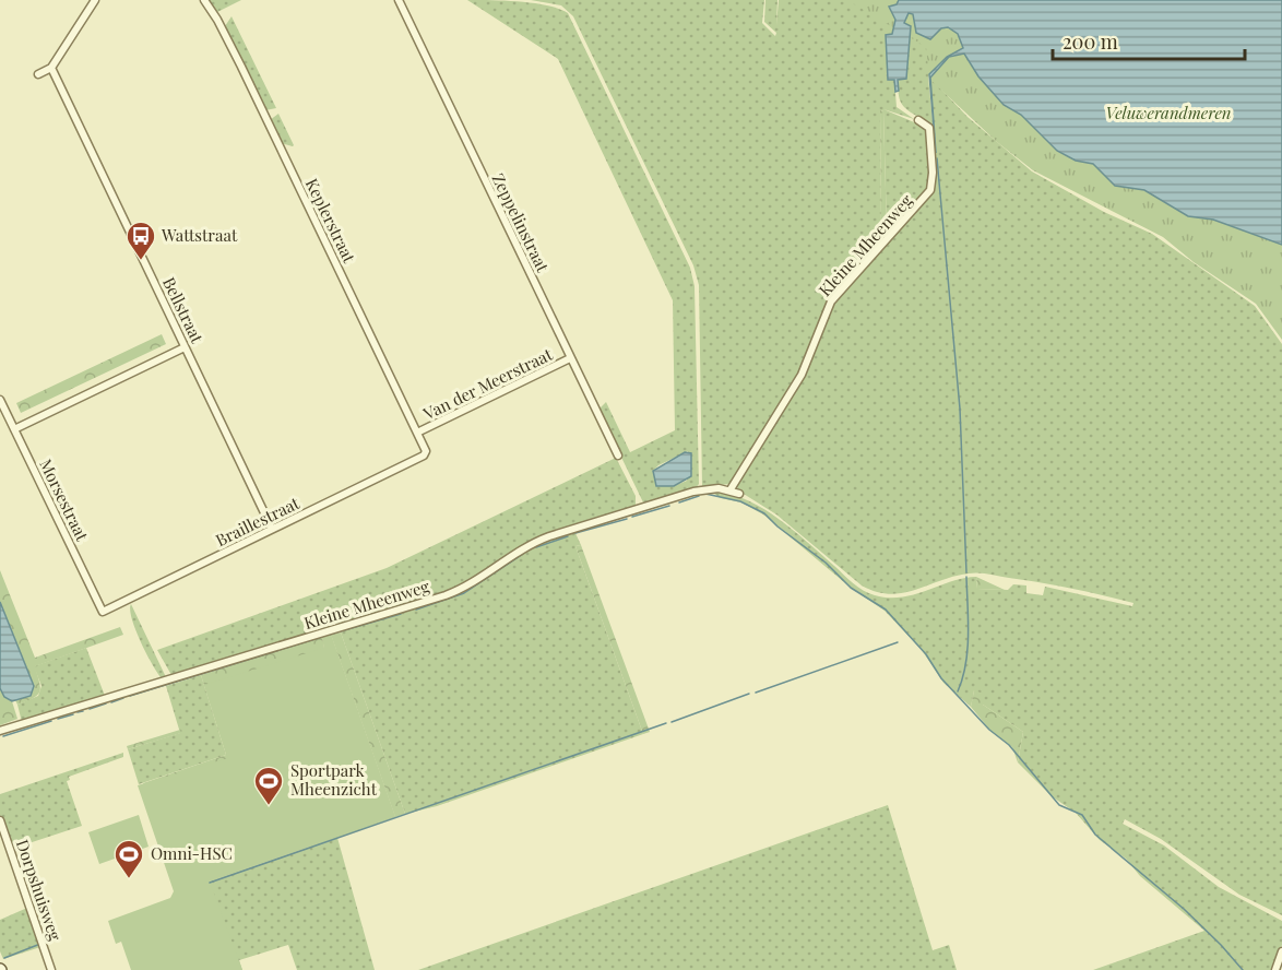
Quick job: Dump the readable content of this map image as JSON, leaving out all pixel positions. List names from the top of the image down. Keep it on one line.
{"streets":{"street":["Keplerstraat","Zeppelinstraat","Kleine Mheenweg","Bellstraat","Van der Meerstraat","Morsestraat","Braillestraat","Dorpshuisweg"]},"crossings":[["Keplerstraat","Van der Meerstraat"],["Keplerstraat","Braillestraat"],["Zeppelinstraat","Van der Meerstraat"],["Bellstraat","Braillestraat"],["Morsestraat","Braillestraat"]],"parks":["Veluwerandmeren"],"places":{"bus stop":["Wattstraat"],"sports":["Sportpark Mheenzicht","Omni-HSC"]},"scale_bar":"200 m"}
